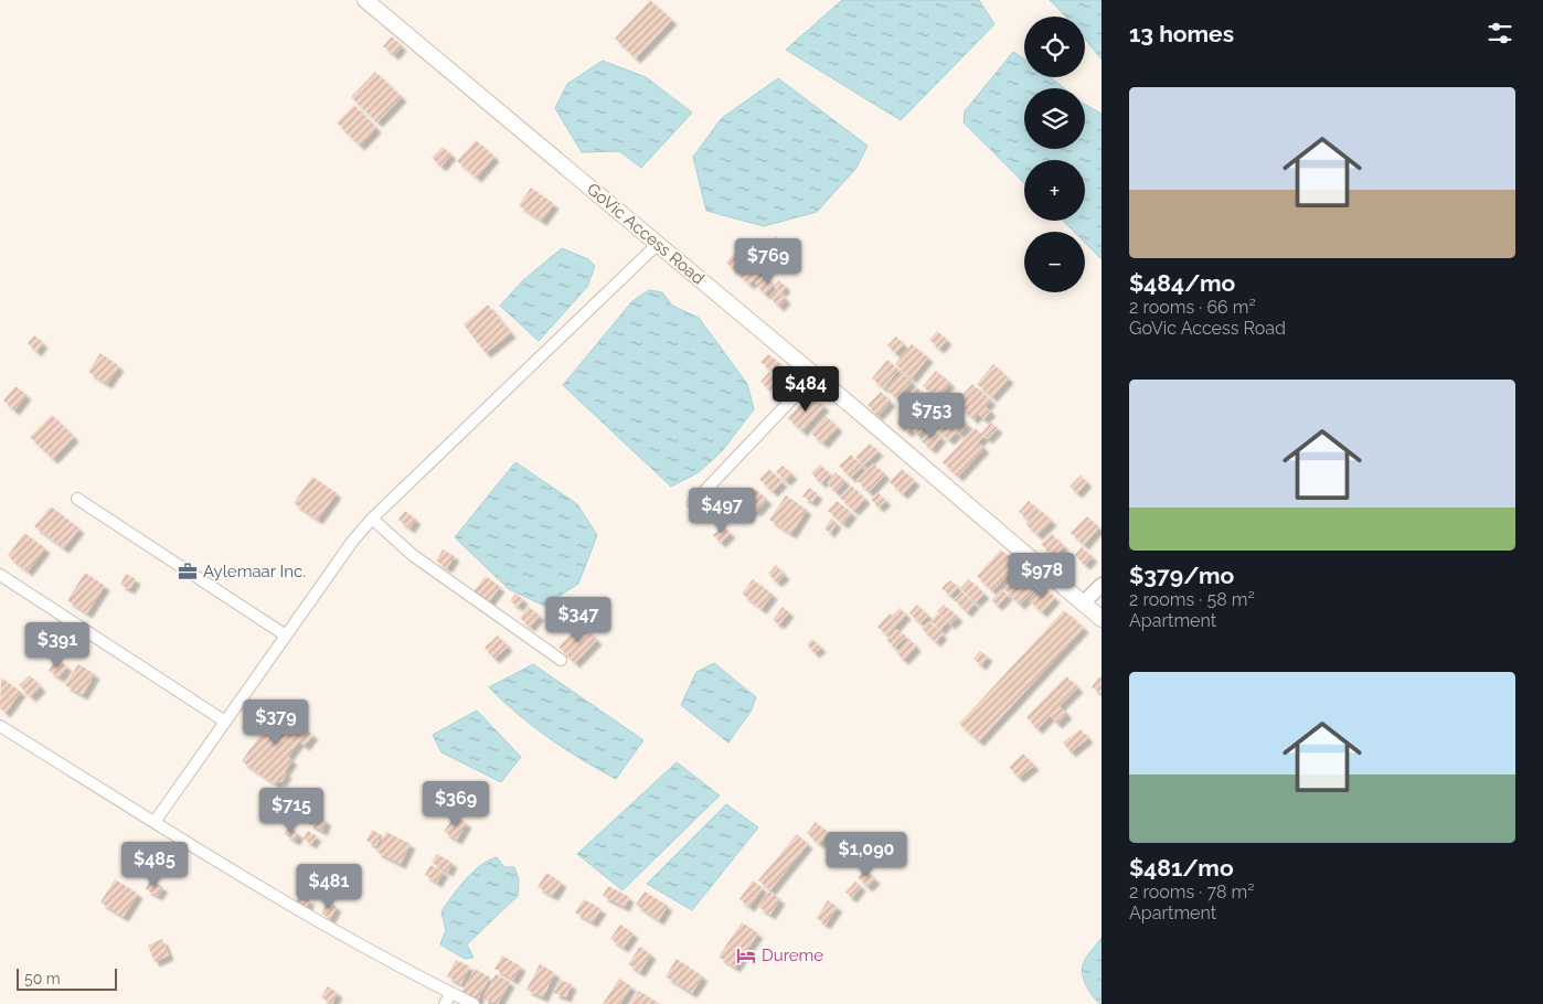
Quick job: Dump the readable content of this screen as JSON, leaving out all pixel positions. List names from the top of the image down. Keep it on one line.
{"streets":{"main road":["GoVic Access Road"]},"places":{"office":["Aylemaar Inc."],"hotel":["Dureme"]},"scale_bar":"50 m","page":{"heading":"13 homes","map_buttons":["+","−"],"list":[{"name":"$484/mo","note":"2 rooms · 66 m² · GoVic Access Road"},{"name":"$379/mo","note":"2 rooms · 58 m² · Apartment"},{"name":"$481/mo","note":"2 rooms · 78 m² · Apartment"}],"price":["$769","$484","$753","$497","$978","$347","$391","$379","$369","$715","$1,090","$485","$481"],"scale":"50 m"}}
